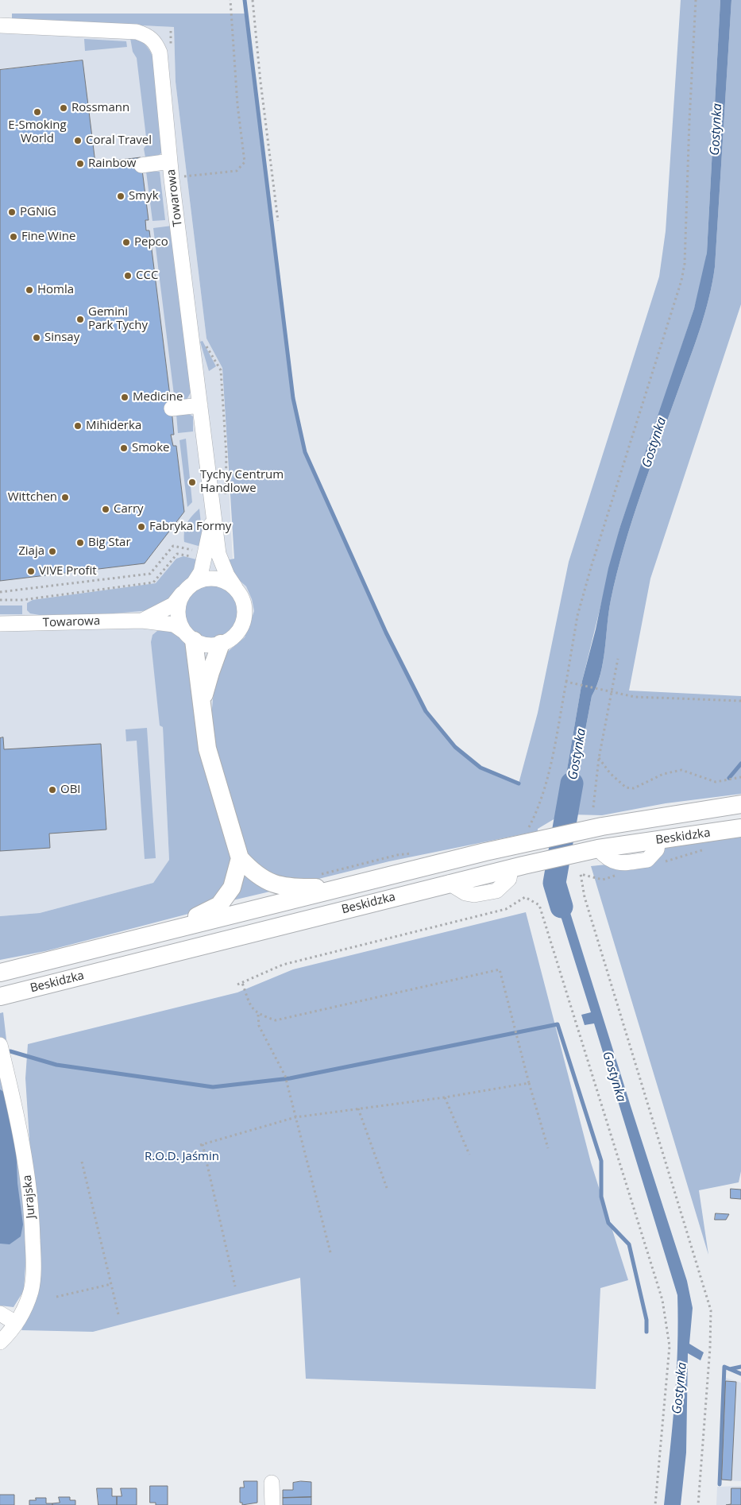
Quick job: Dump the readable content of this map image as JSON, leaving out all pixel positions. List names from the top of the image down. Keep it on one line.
{"streets":{"main road":["Beskidzka"],"street":["Towarowa","Jurajska"]},"water":["Gostynka"],"parks":["R.O.D. Jaśmin"],"places":["Rossmann","E-Smoking World","Coral Travel","Rainbow","Smyk","PGNiG","Fine Wine","Pepco","CCC","Homla","Gemini Park Tychy","Sinsay","Medicine","Mihiderka","Smoke","Tychy Centrum Handlowe","Wittchen","Carry","Fabryka Formy","Big Star","Ziaja","VIVE Profit","OBI"]}
